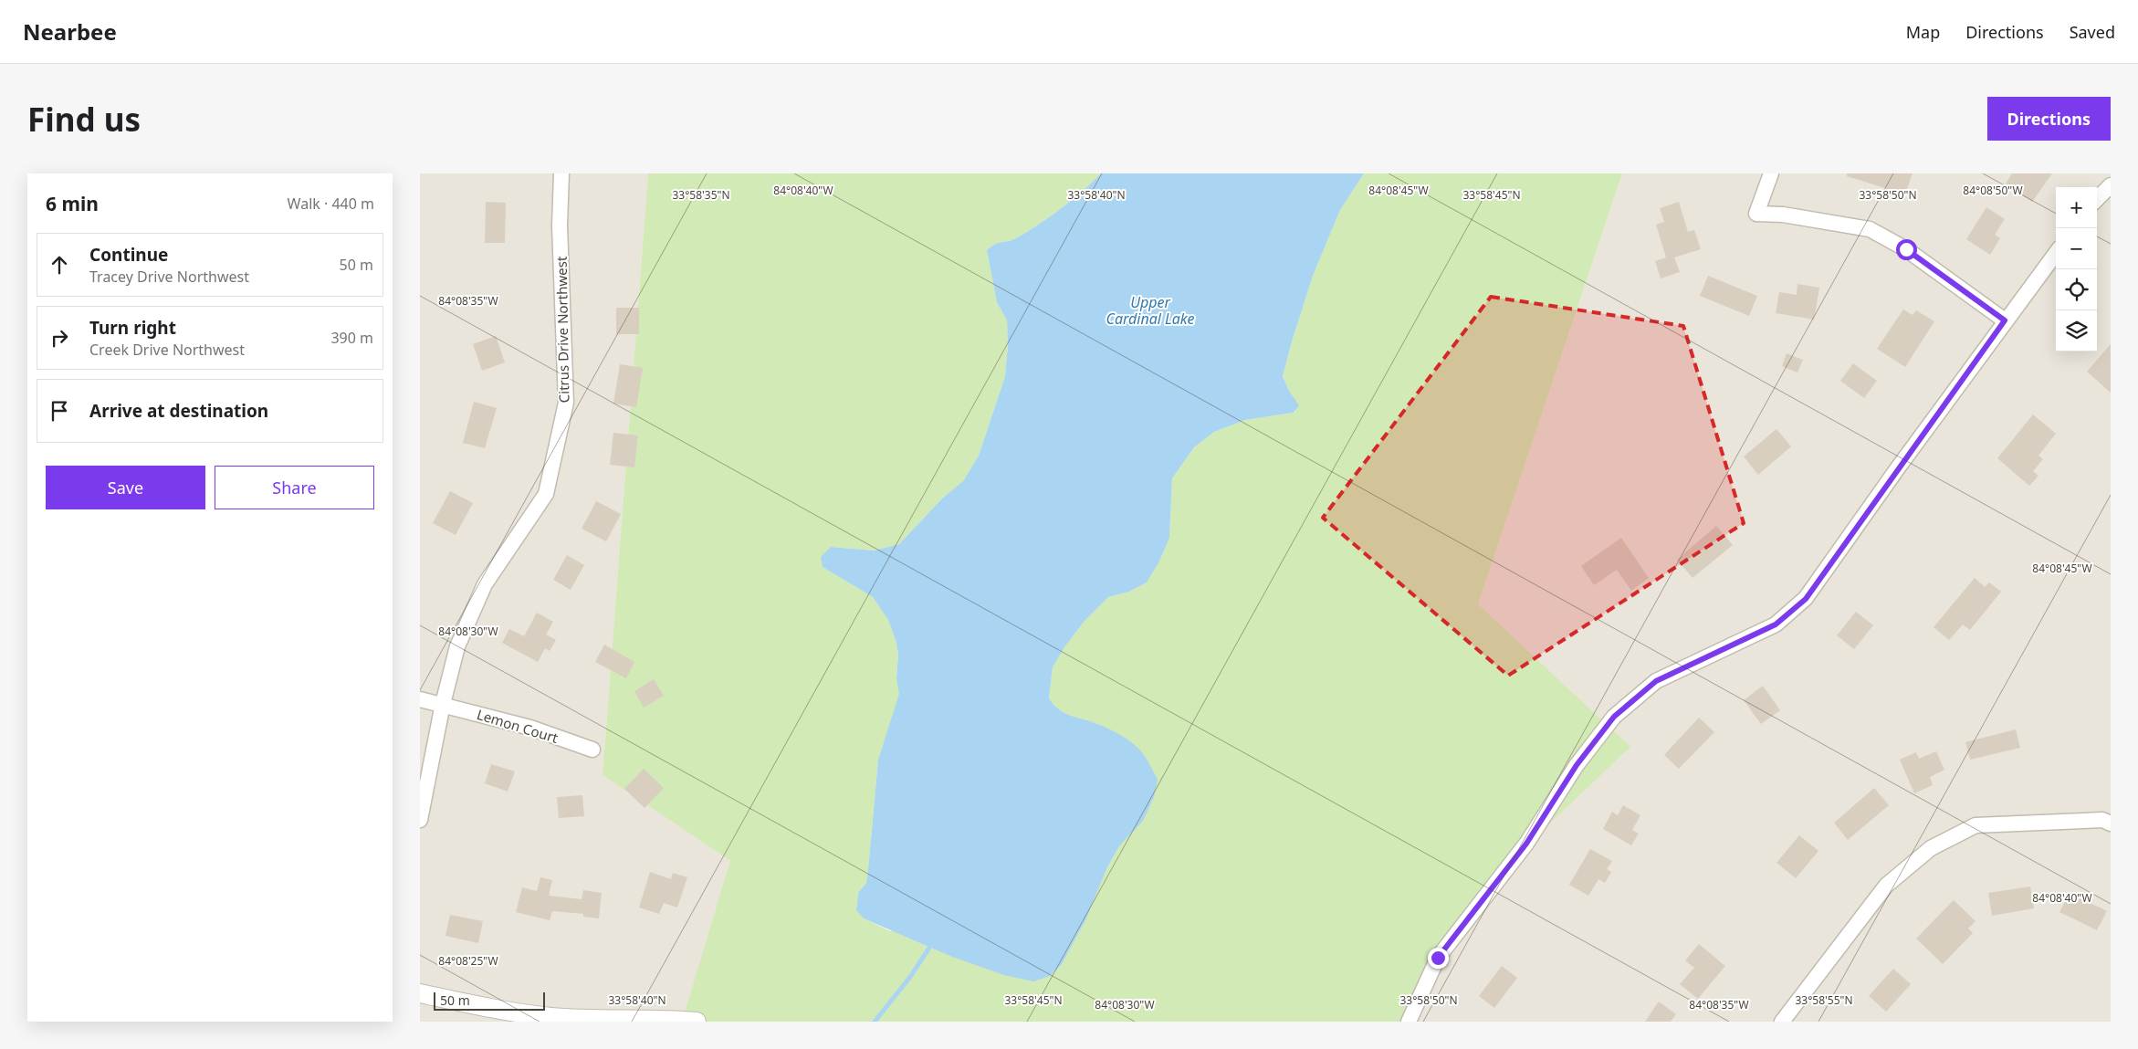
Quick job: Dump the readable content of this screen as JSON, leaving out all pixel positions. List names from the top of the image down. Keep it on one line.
{"streets":{"street":["Citrus Drive Northwest","Lemon Court"]},"crossings":[["Citrus Drive Northwest","Lemon Court"]],"water":["Upper Cardinal Lake"],"scale_bar":"50 m","page":{"header":"Nearbee","nav":["Map","Directions","Saved"],"buttons":["Directions",["Save","Share"]],"title":"Find us","heading":["6 min","Walk · 440 m"],"map_buttons":["+","−"],"list":[["Continue","Tracey Drive Northwest","50 m"],["Turn right","Creek Drive Northwest","390 m"],"Arrive at destination"],"scale":"50 m"},"coordinates":["84°08'40\"W","84°08'45\"W","84°08'50\"W","33°58'35\"N","33°58'40\"N","33°58'45\"N","33°58'50\"N","84°08'35\"W","84°08'30\"W","84°08'25\"W","33°58'55\"N"]}
